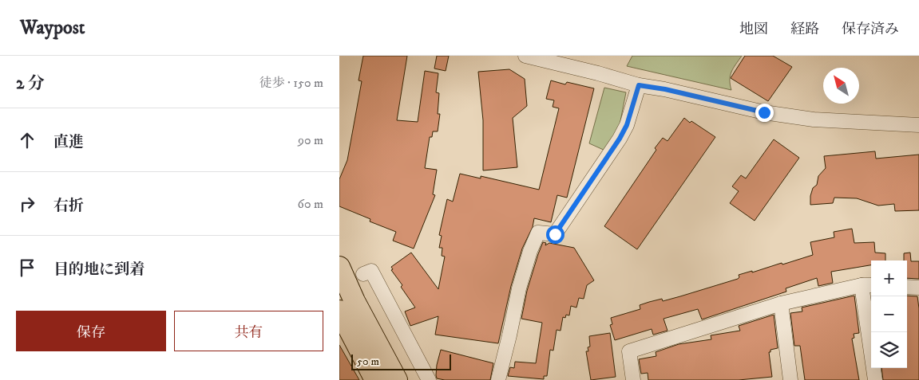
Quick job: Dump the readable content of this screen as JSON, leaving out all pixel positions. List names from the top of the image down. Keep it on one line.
{"scale_bar":"50 m","north":"top left","page":{"header":"Waypost","nav":["地図","経路","保存済み"],"heading":["2 分","徒歩 · 150 m"],"list":[["直進","90 m"],["右折","60 m"],"目的地に到着"],"map_buttons":["+","−"],"buttons":["保存","共有"],"scale":"50 m"}}
